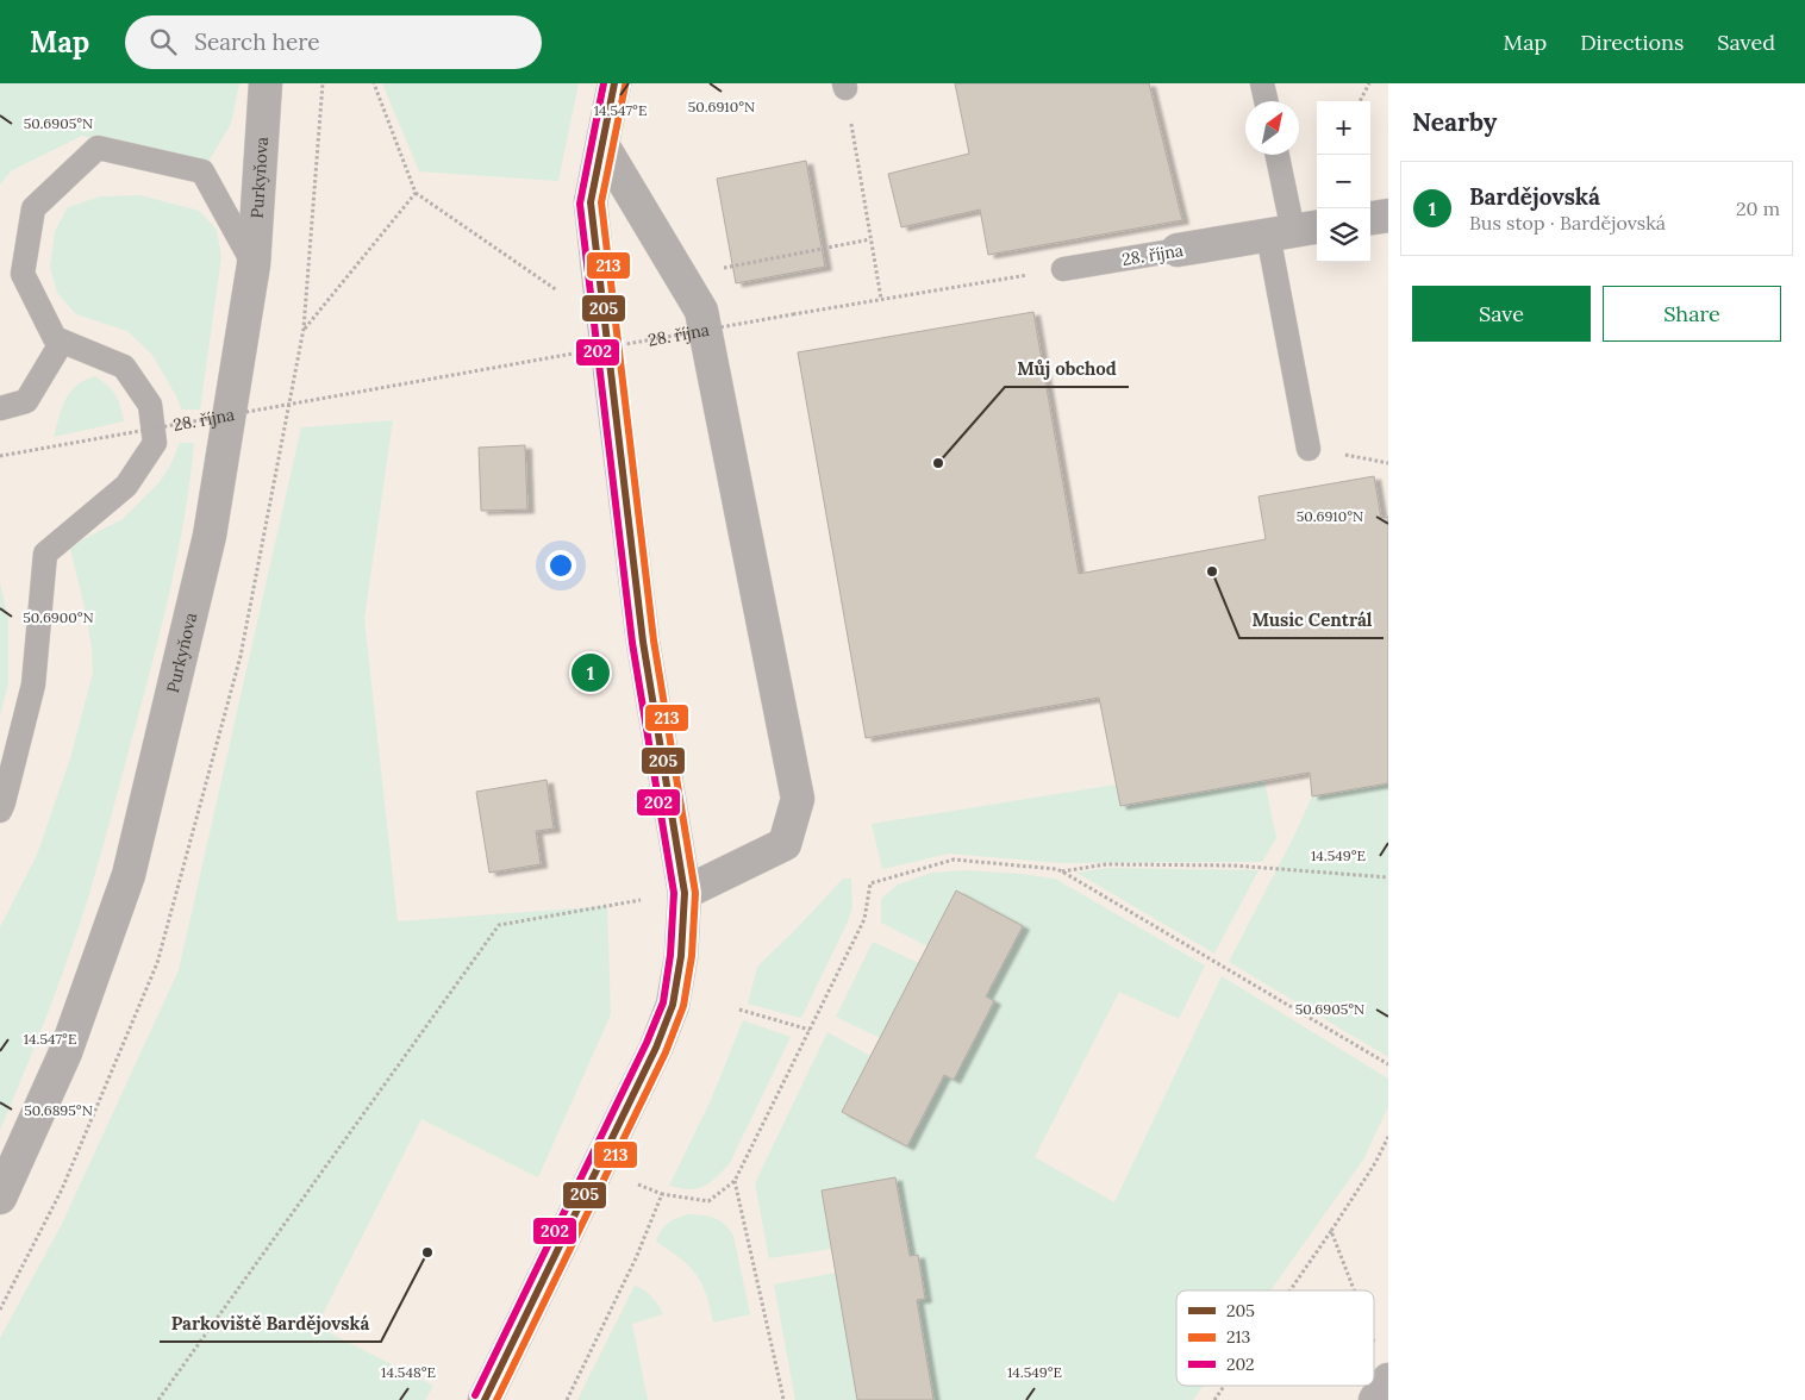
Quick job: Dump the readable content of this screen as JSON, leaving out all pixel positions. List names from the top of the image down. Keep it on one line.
{"streets":{"street":["Purkyňova","28. října"]},"places":["Můj obchod","Music Centrál","Parkoviště Bardějovská"],"lines":["transit line 205","transit line 202","transit line 213"],"legend":["205","213","202"],"north":"top right","page":{"header":"Map","search":"Search here","nav":["Map","Directions","Saved"],"heading":"Nearby","map_buttons":["+","−"],"list":[{"mark":"1","name":"Bardějovská","note":"Bus stop · Bardějovská","value":"20 m"}],"buttons":["Save","Share"],"pins":"1"},"coordinates":["50.6910°N","14.547°E","50.6905°N","50.6900°N","14.549°E","50.6895°N","14.548°E"]}
